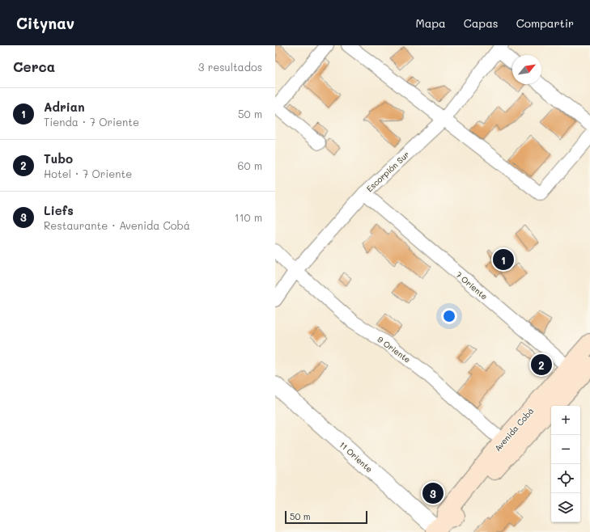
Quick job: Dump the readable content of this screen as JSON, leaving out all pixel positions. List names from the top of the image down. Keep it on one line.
{"streets":{"main road":["Avenida Cobá"],"street":["Escorpión Sur","7 Oriente","9 Oriente","11 Oriente"]},"crossings":[["Escorpión Sur","7 Oriente"],["Escorpión Sur","9 Oriente"],["7 Oriente","Avenida Cobá"],["9 Oriente","Avenida Cobá"],["Avenida Cobá","11 Oriente"]],"scale_bar":"50 m","north":"top right","page":{"header":"Citynav","nav":["Mapa","Capas","Compartir"],"heading":["Cerca","3 resultados"],"list":[{"mark":"1","name":"Adrian","note":"Tienda · 7 Oriente","value":"50 m"},{"mark":"2","name":"Tubo","note":"Hotel · 7 Oriente","value":"60 m"},{"mark":"3","name":"Liefs","note":"Restaurante · Avenida Cobá","value":"110 m"}],"pins":["1","2","3"],"map_buttons":["+","−"],"scale":"50 m"}}
